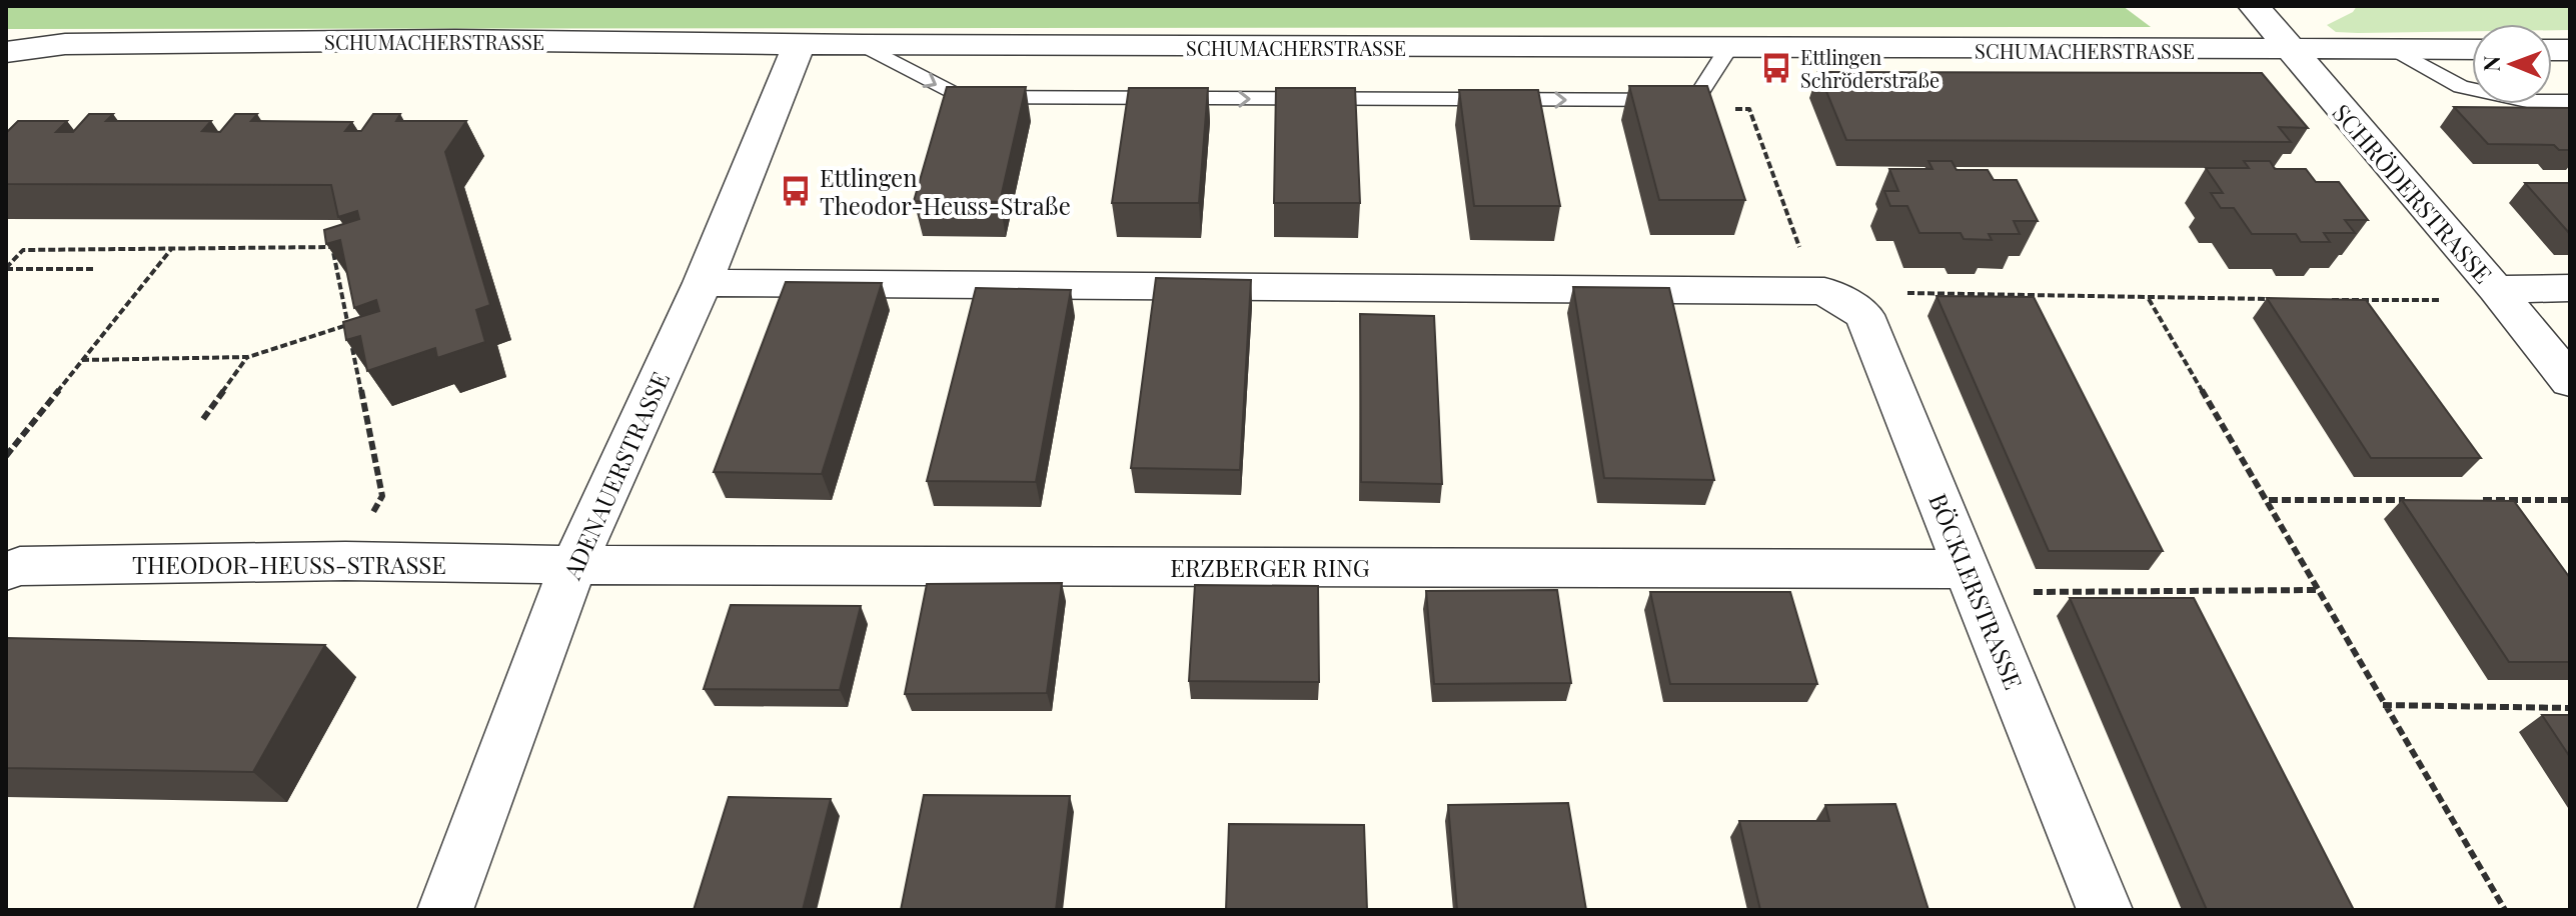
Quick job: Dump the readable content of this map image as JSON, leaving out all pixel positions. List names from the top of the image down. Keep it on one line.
{"streets":{"street":["SCHUMACHERSTRASSE","SCHRÖDERSTRASSE","ADENAUERSTRASSE","THEODOR-HEUSS-STRASSE","ERZBERGER RING","BÖCKLERSTRASSE"]},"crossings":[["SCHUMACHERSTRASSE","SCHRÖDERSTRASSE"],["SCHUMACHERSTRASSE","ADENAUERSTRASSE"],["ADENAUERSTRASSE","THEODOR-HEUSS-STRASSE"],["ADENAUERSTRASSE","ERZBERGER RING"],["THEODOR-HEUSS-STRASSE","ERZBERGER RING"],["ERZBERGER RING","BÖCKLERSTRASSE"]],"places":{"bus stop":["Ettlingen Schröderstraße","Ettlingen Theodor-Heuss-Straße"]},"north":"left"}
